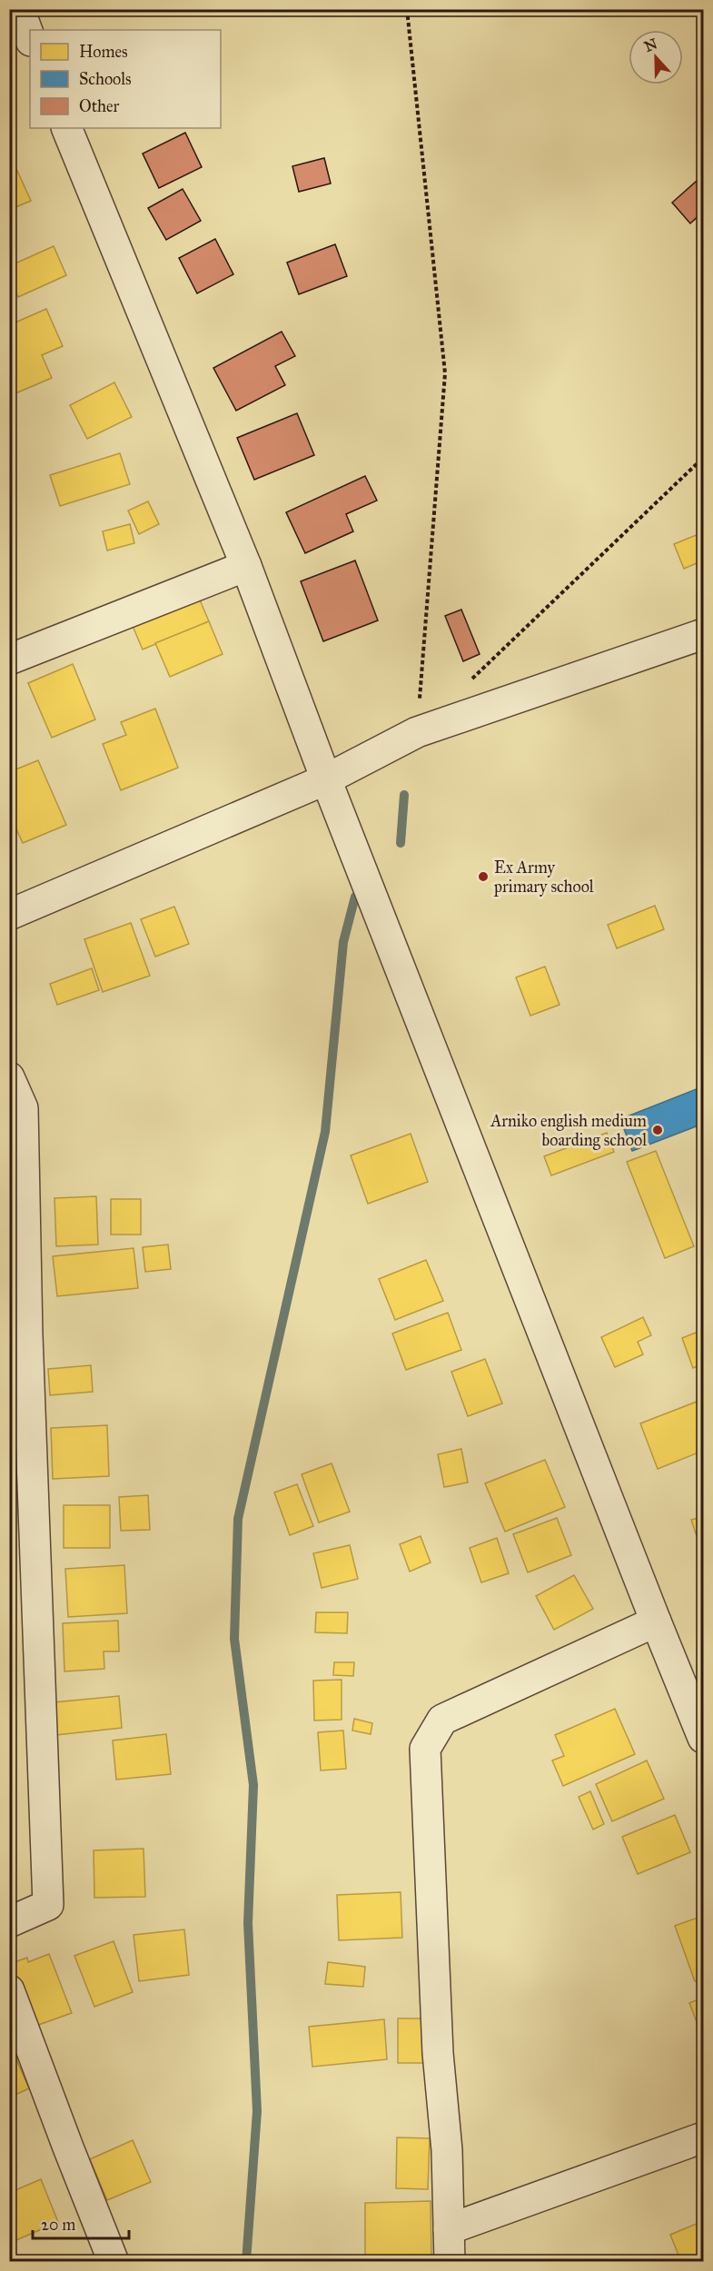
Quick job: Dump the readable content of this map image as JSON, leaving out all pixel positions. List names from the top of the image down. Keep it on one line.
{"places":["Ex Army primary school","Arniko english medium boarding school"],"legend":["Homes","Schools","Other"],"scale_bar":"20 m","north":"top"}
